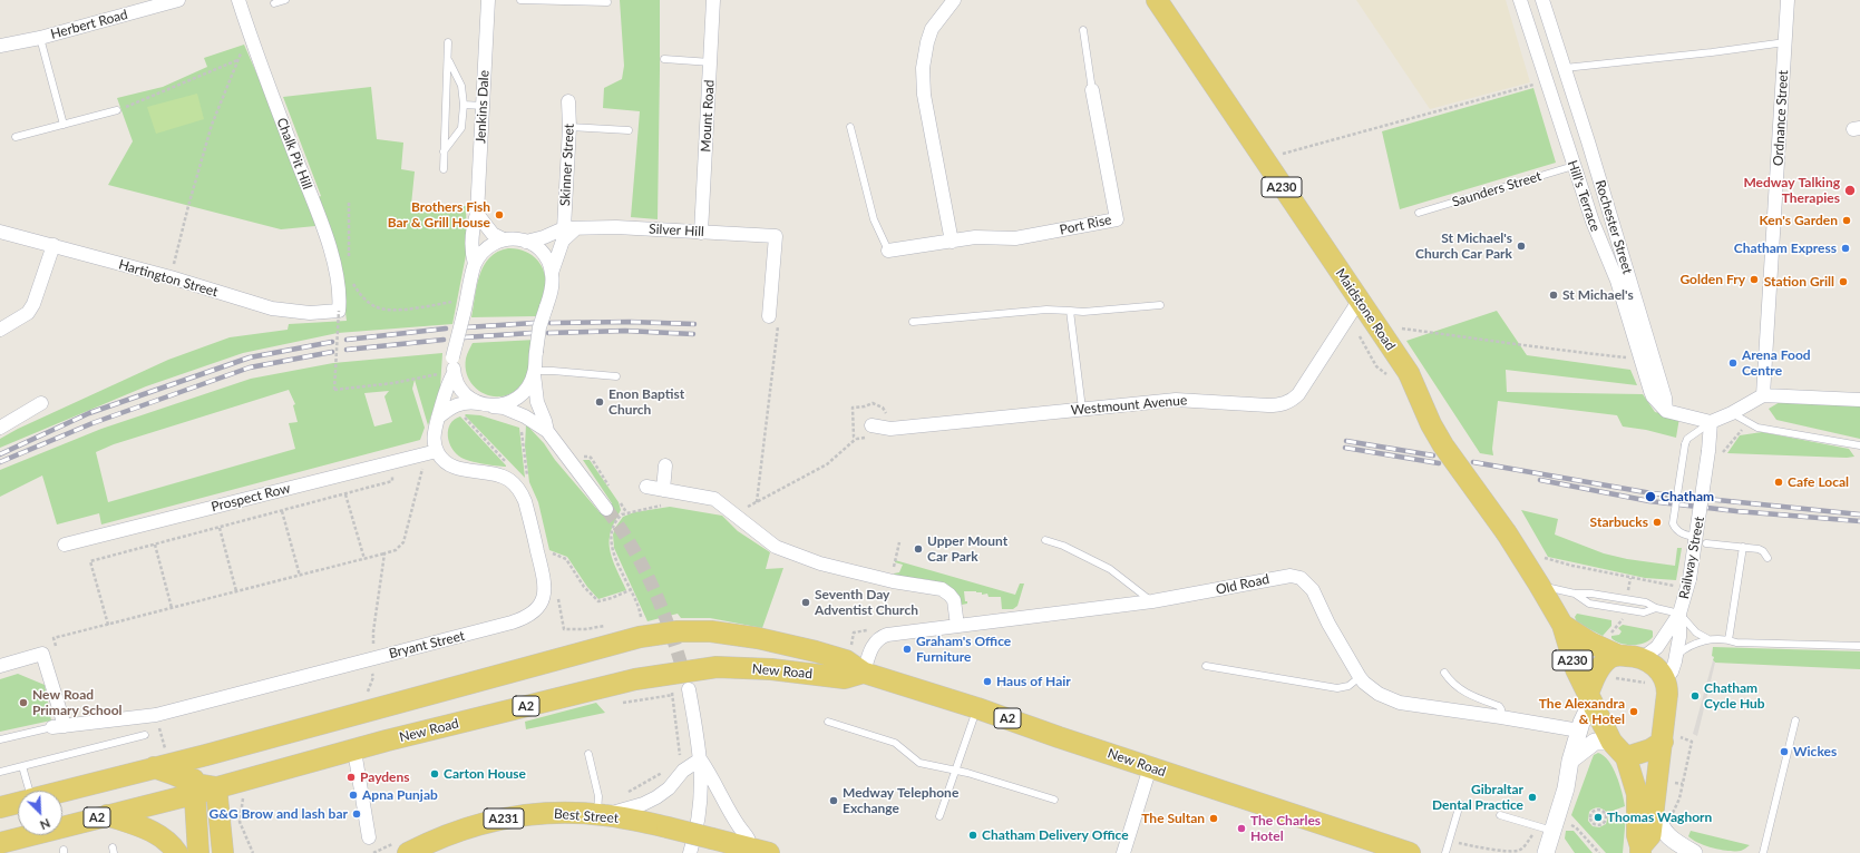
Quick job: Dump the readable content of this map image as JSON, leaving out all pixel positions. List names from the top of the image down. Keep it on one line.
{"streets":{"main road":["A230","Maidstone Road","New Road","A2","Best Street","A231"],"street":["Herbert Road","Jenkins Dale","Mount Road","Ordnance Street","Chalk Pit Hill","Skinner Street","Hill's Terrace","Port Rise","Rochester Street","Silver Hill","Hartington Street","Westmount Avenue","Prospect Row","Railway Street","Old Road","Bryant Street"],"lane":["Saunders Street"]},"crossings":[["Mount Road","Silver Hill"],["Chalk Pit Hill","Hartington Street"],["Skinner Street","Silver Hill"],["Saunders Street","Hill's Terrace"],["Hill's Terrace","Rochester Street"],["Maidstone Road","Westmount Avenue"],["Maidstone Road","Railway Street"],["Prospect Row","Bryant Street"],["Old Road","New Road"]],"places":["Medway Talking Therapies","Brothers Fish Bar & Grill House","Ken's Garden","St Michael's Church Car Park","Chatham Express","Golden Fry","Station Grill","St Michael's","Arena Food Centre","Enon Baptist Church","Cafe Local","Chatham","Starbucks","Upper Mount Car Park","Seventh Day Adventist Church","Graham's Office Furniture","Haus of Hair","Chatham Cycle Hub","New Road Primary School","The Alexandra & Hotel","Wickes","Carton House","Paydens","Apna Punjab","Gibraltar Dental Practice","Medway Telephone Exchange","G&G Brow and lash bar","Thomas Waghorn","The Sultan","The Charles Hotel","Chatham Delivery Office"],"north":"bottom right"}
